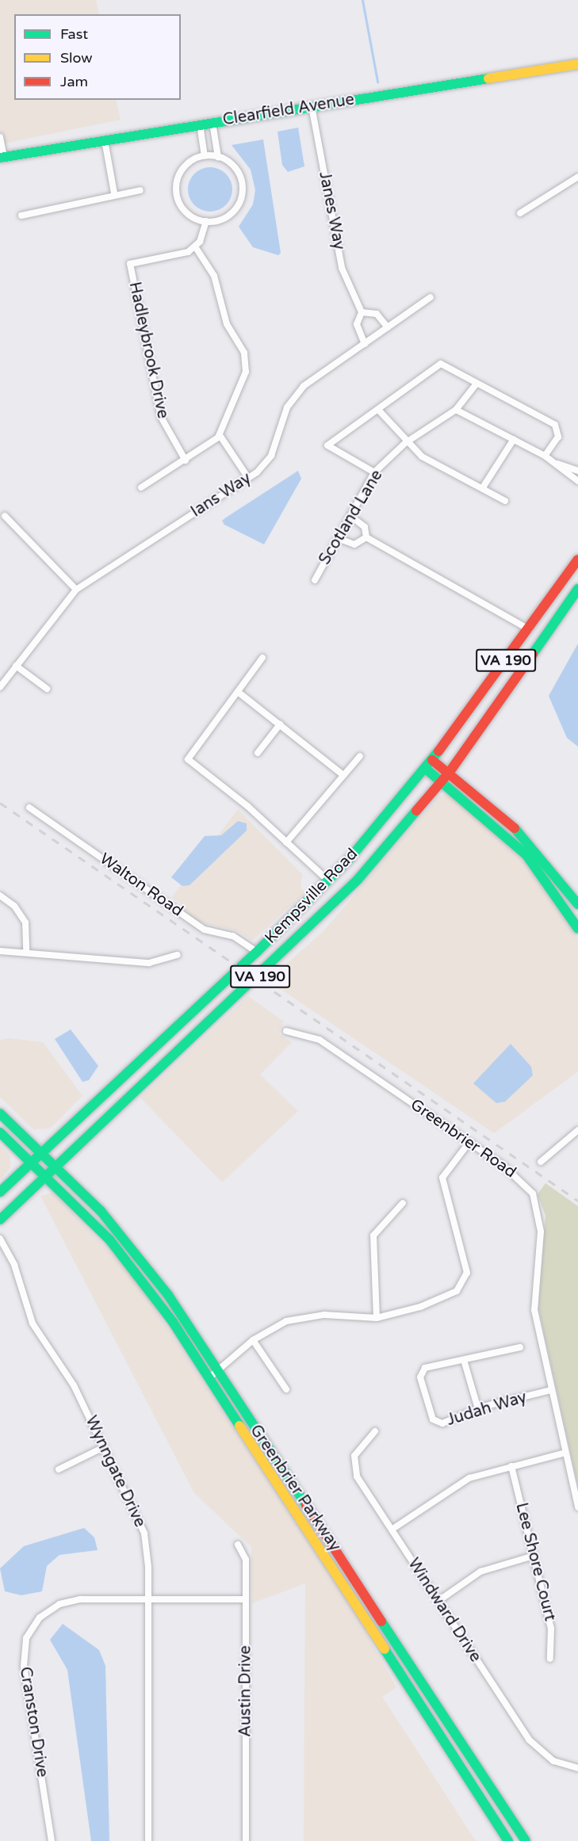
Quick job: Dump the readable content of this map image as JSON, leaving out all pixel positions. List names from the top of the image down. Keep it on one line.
{"streets":{"main road":["Clearfield Avenue","VA 190","Kempsville Road","Greenbrier Parkway"],"street":["Janes Way","Hadleybrook Drive","Ians Way","Scotland Lane","Walton Road","Greenbrier Road","Judah Way","Wynngate Drive","Lee Shore Court","Windward Drive","Austin Drive","Cranston Drive"]},"crossings":[["Clearfield Avenue","Janes Way"],["Janes Way","Ians Way"],["Walton Road","Kempsville Road"],["Kempsville Road","Greenbrier Parkway"],["Greenbrier Road","Judah Way"],["Wynngate Drive","Cranston Drive"],["Austin Drive","Cranston Drive"]],"legend":["Fast","Slow","Jam"]}
